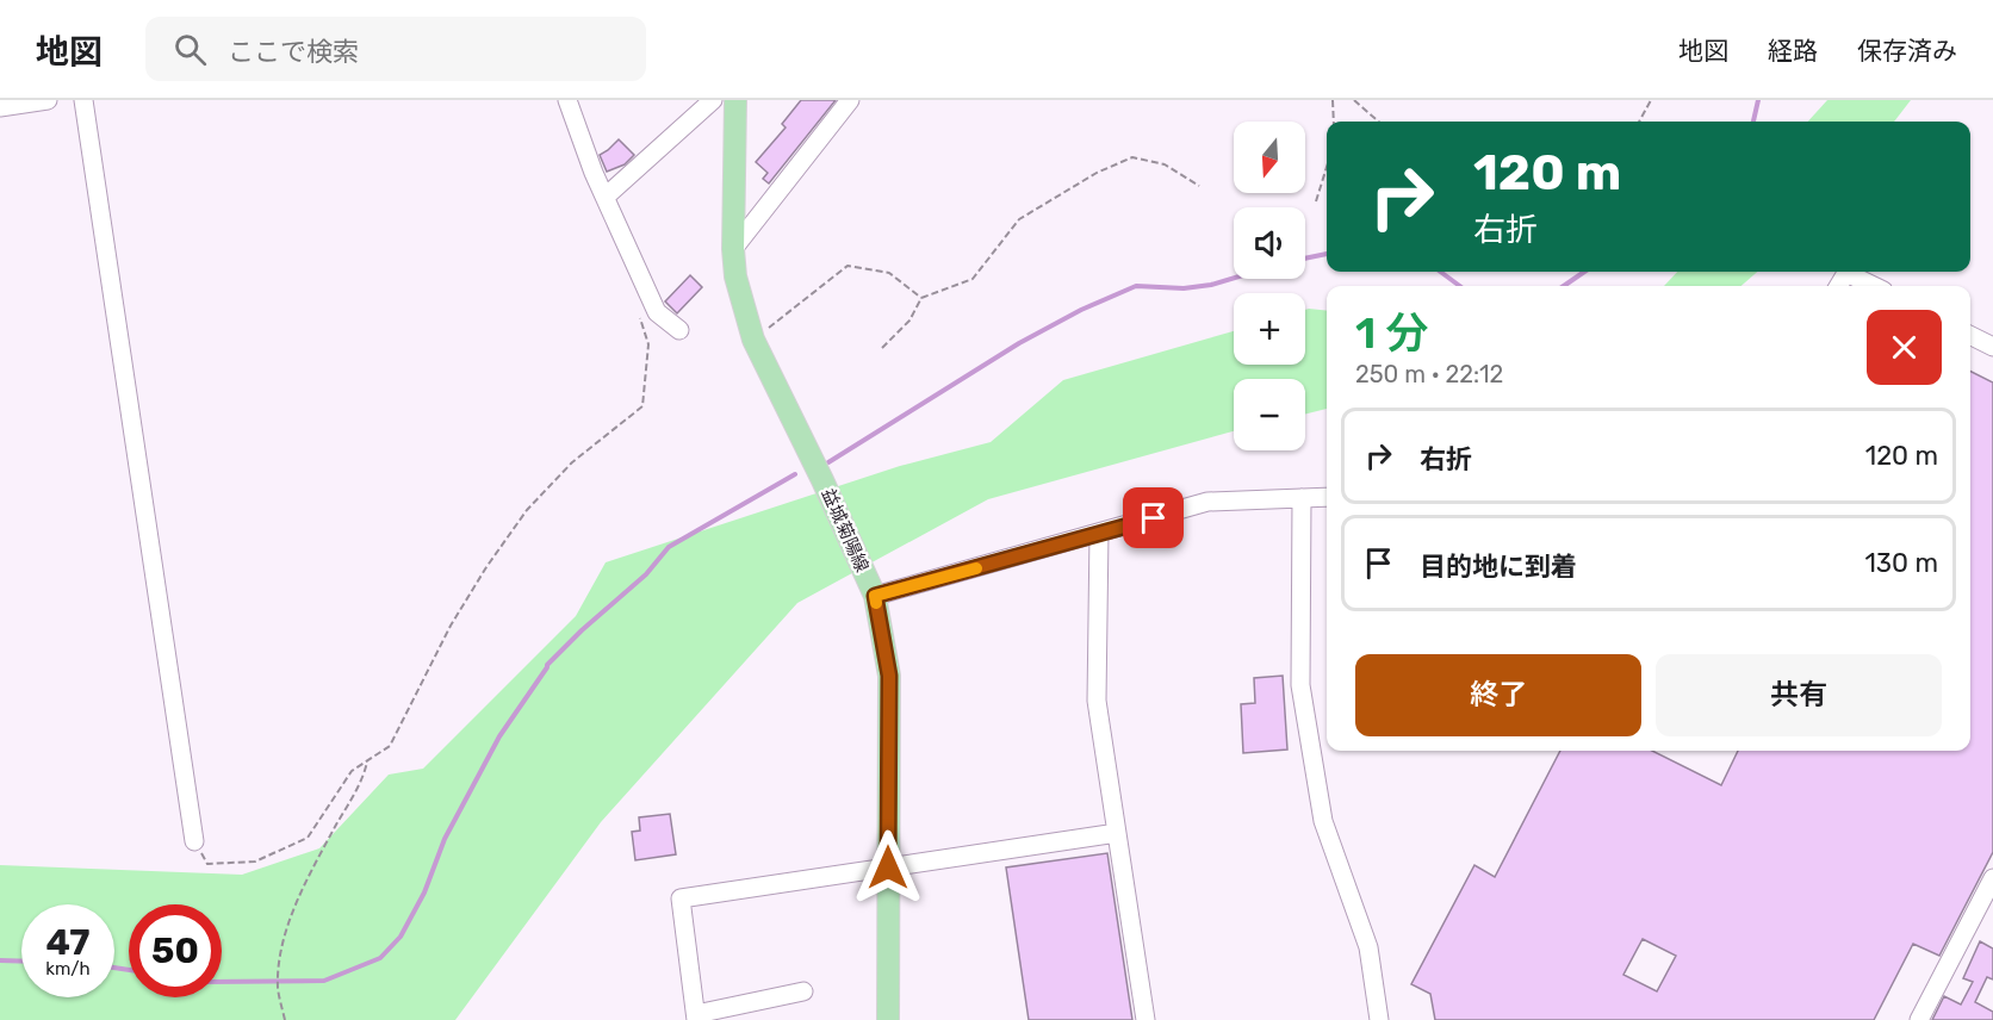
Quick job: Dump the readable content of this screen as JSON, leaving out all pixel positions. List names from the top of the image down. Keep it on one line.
{"streets":{"main road":["益城菊陽線"]},"north":"bottom","page":{"header":"地図","search":"ここで検索","nav":["地図","経路","保存済み"],"map_buttons":["+","−"],"turn":["120 m","右折"],"heading":["1 分","250 m · 22:12"],"list":[{"name":"右折","value":"120 m"},{"name":"目的地に到着","value":"130 m"}],"buttons":["終了","共有"],"speed":"47 km/h","limit":"50"}}
